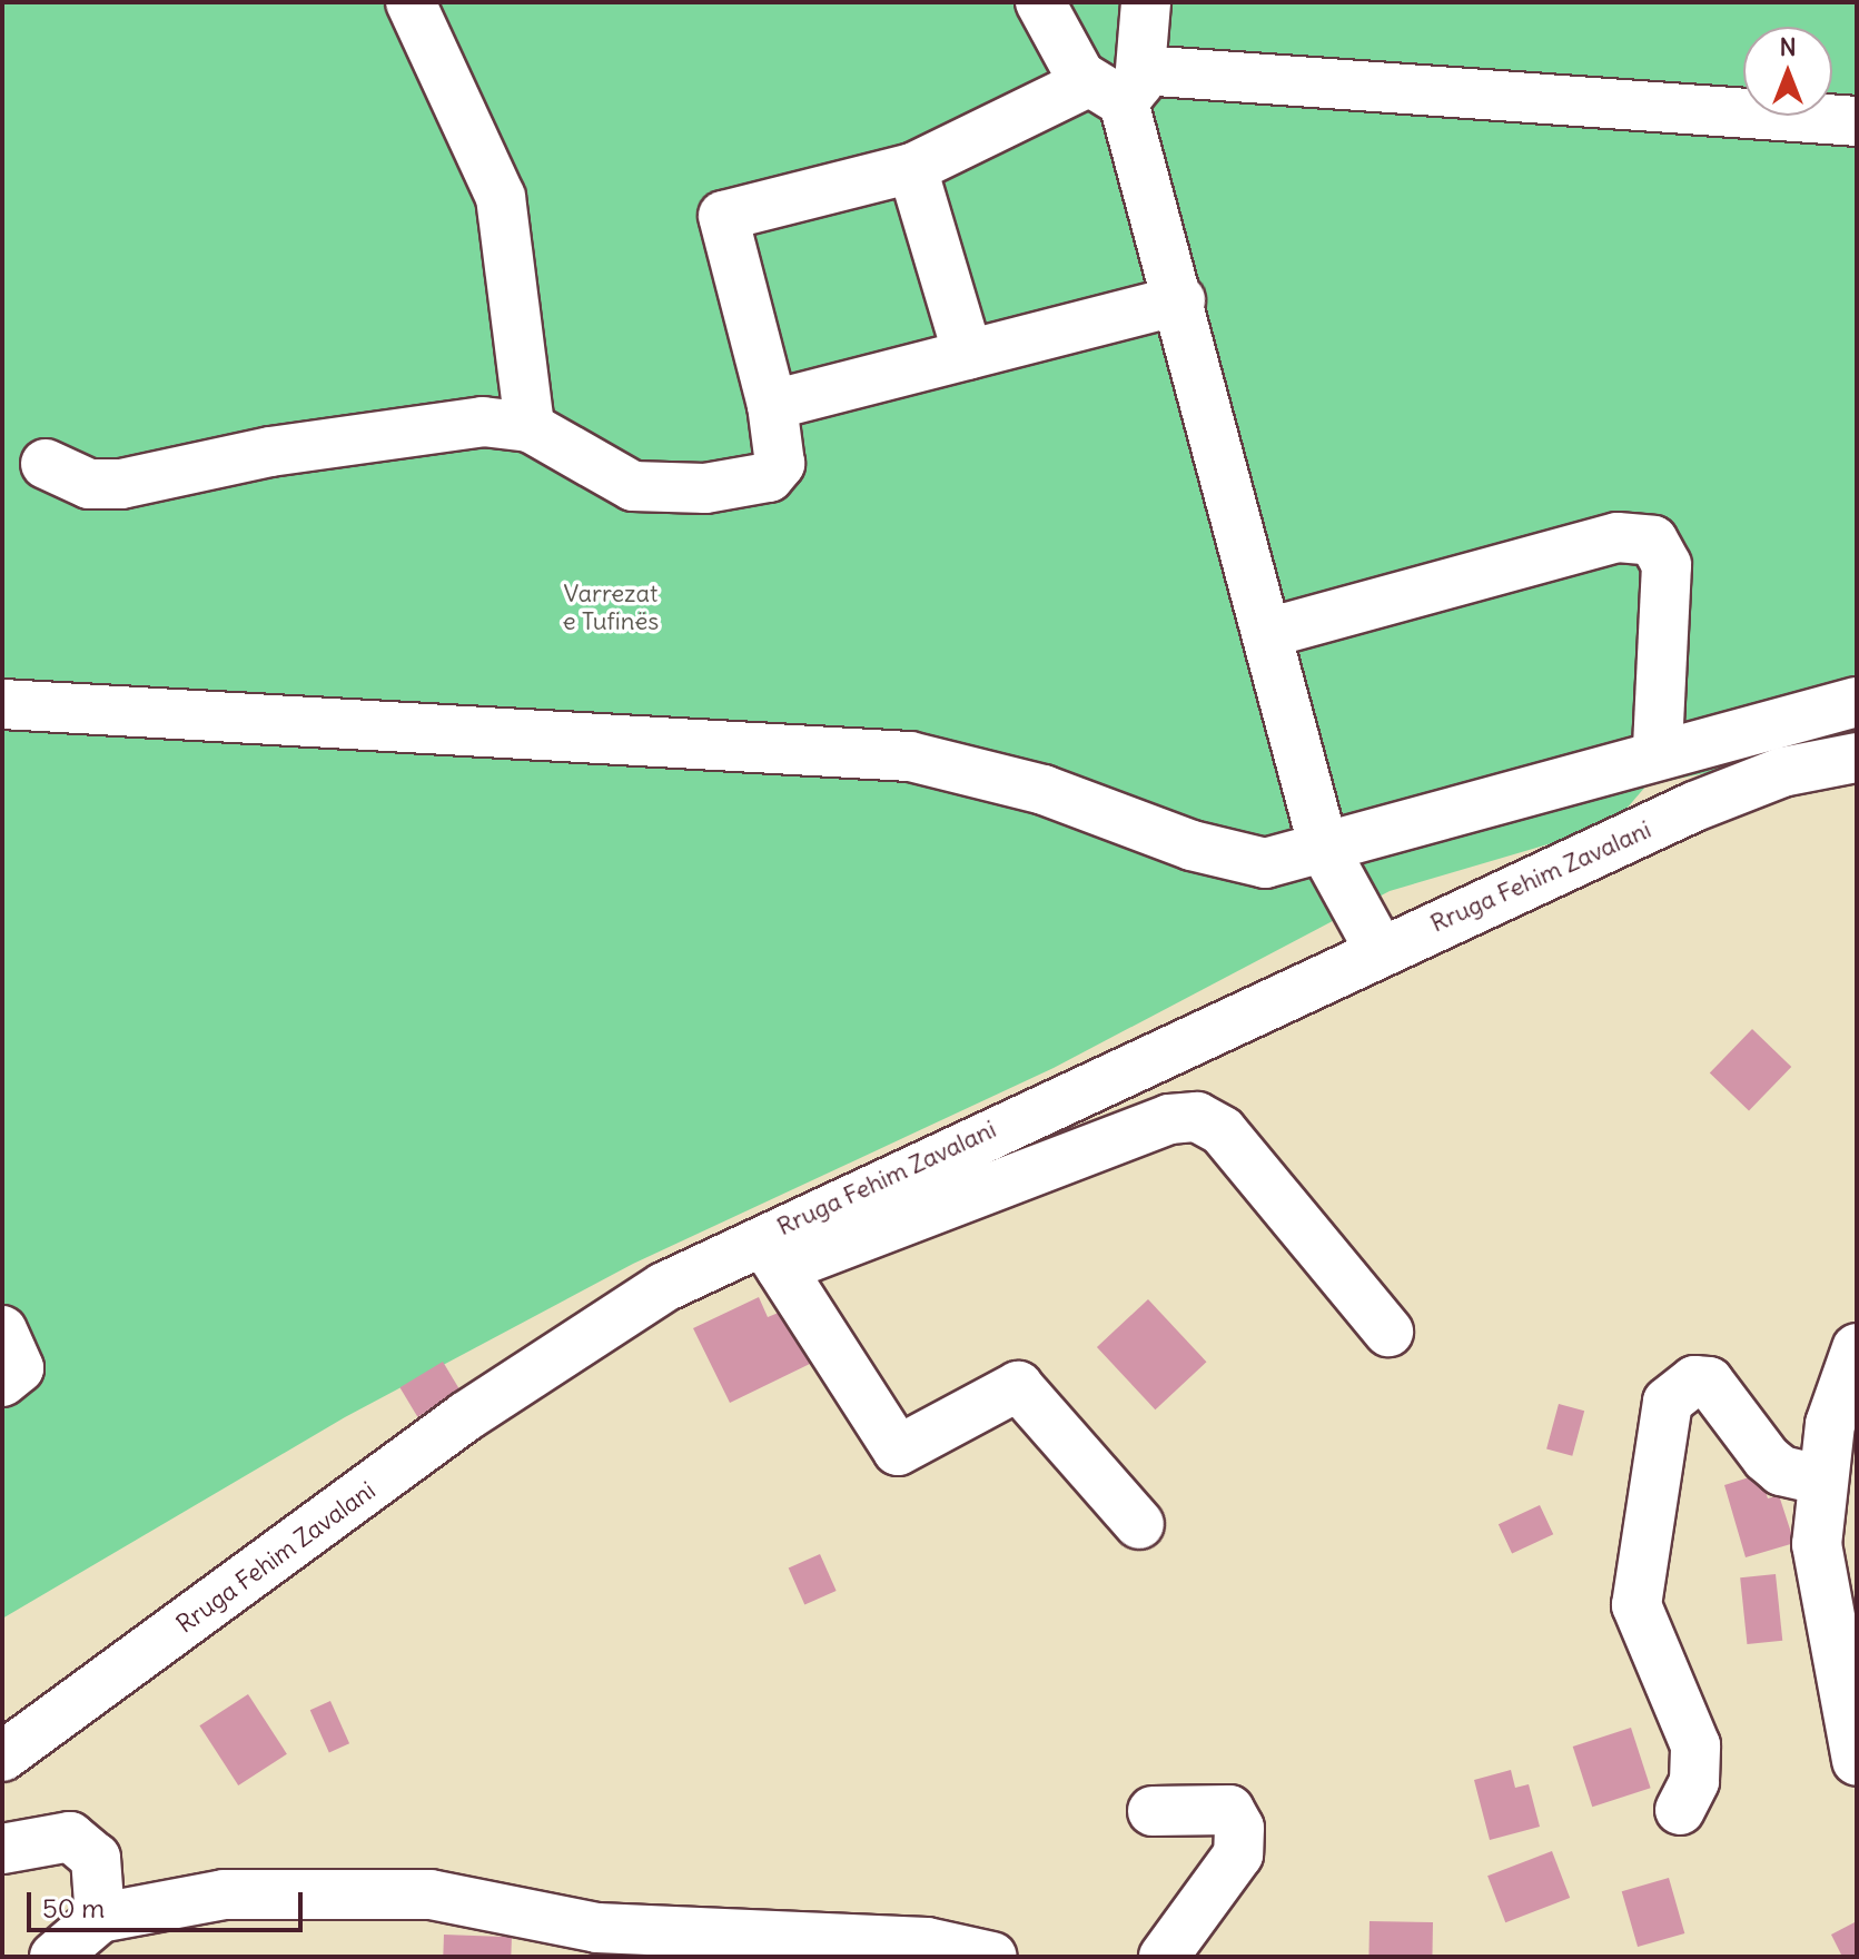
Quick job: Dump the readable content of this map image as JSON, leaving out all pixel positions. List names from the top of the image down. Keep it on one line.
{"streets":{"street":["Rruga Fehim Zavalani"]},"parks":["Varrezat e Tufinës"],"scale_bar":"50 m","north":"top"}
